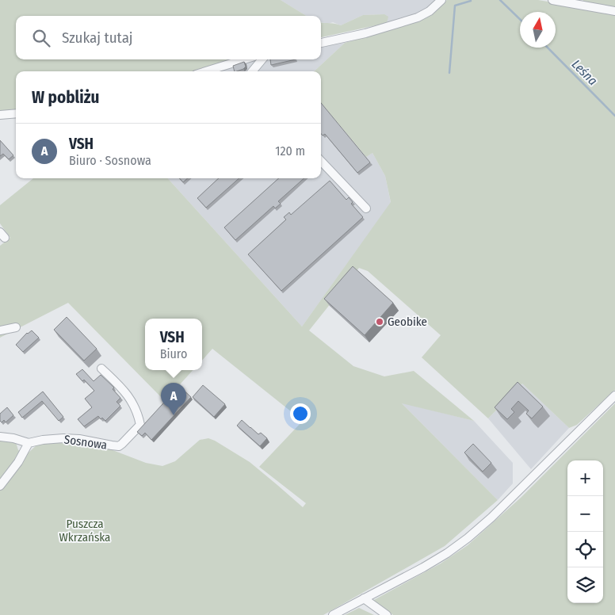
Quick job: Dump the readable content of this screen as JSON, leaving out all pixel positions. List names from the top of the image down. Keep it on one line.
{"streets":{"street":["Sosnowa"]},"water":["Leśna"],"parks":["Puszcza Wkrzańska"],"places":["Geobike"],"north":"top","page":{"search":"Szukaj tutaj","heading":"W pobliżu","list":[{"mark":"A","name":"VSH","note":"Biuro · Sosnowa","value":"120 m"}],"popup":["VSH","Biuro"],"pins":"A","map_buttons":["+","−"]}}
